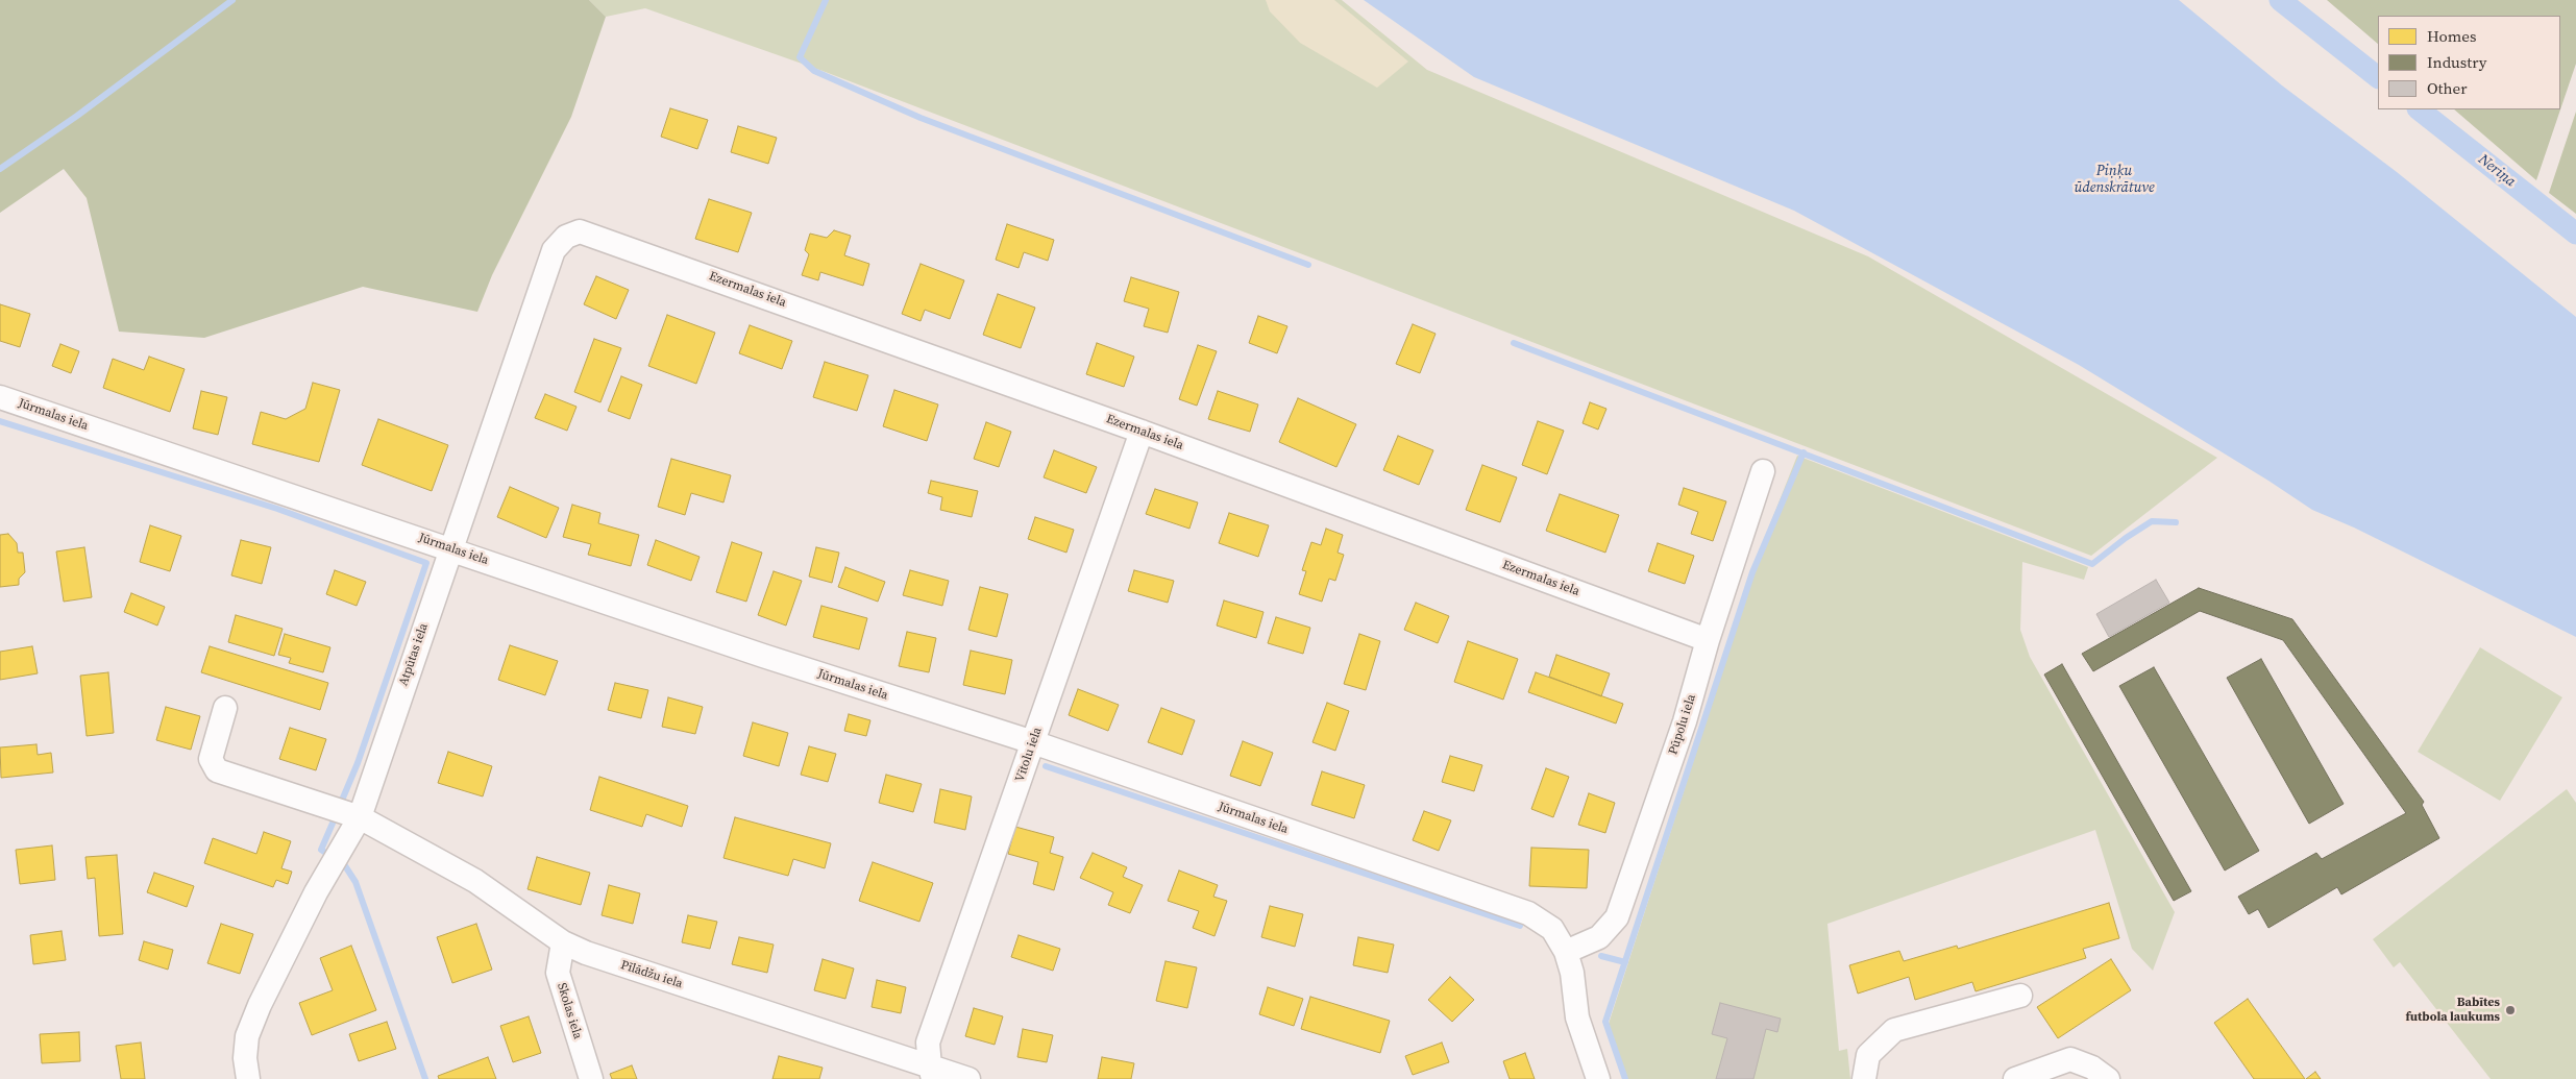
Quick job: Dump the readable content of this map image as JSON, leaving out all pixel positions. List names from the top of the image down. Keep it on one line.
{"streets":{"street":["Ezermalas iela","Jūrmalas iela","Atpūtas iela","Pūpolu iela","Vītolu iela","Pīlādžu iela","Skolas iela"]},"crossings":[["Ezermalas iela","Atpūtas iela"],["Ezermalas iela","Pūpolu iela"],["Ezermalas iela","Vītolu iela"],["Jūrmalas iela","Atpūtas iela"],["Jūrmalas iela","Pūpolu iela"],["Jūrmalas iela","Vītolu iela"],["Atpūtas iela","Pīlādžu iela"],["Vītolu iela","Pīlādžu iela"],["Pīlādžu iela","Skolas iela"]],"water":["Piņķu ūdenskrātuve","Neriņa"],"places":["Babītes futbola laukums"],"legend":["Homes","Industry","Other"]}
